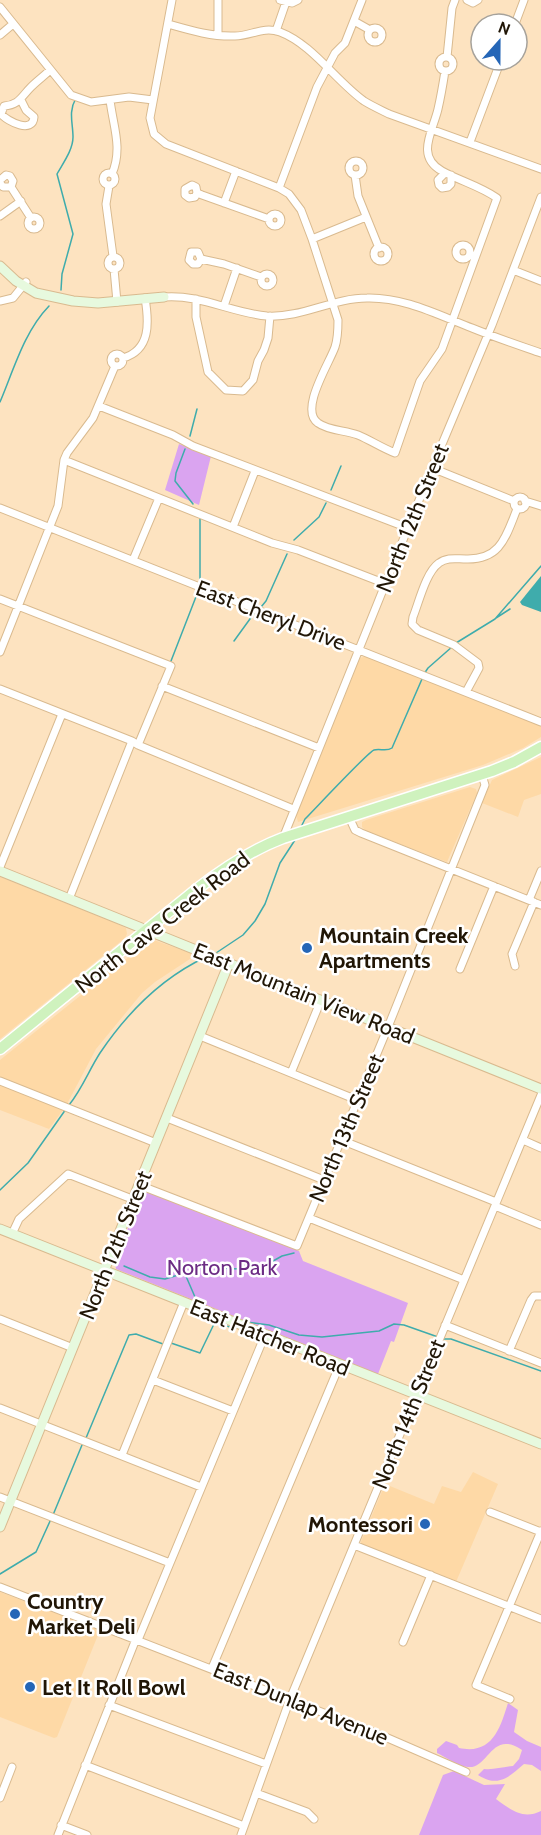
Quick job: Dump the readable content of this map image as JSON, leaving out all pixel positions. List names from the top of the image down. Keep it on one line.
{"streets":{"main road":["North Cave Creek Road"],"street":["North 12th Street","East Cheryl Drive","East Mountain View Road","North 13th Street","East Hatcher Road","North 14th Street","East Dunlap Avenue"]},"crossings":[["North 12th Street","East Cheryl Drive"],["North 12th Street","North Cave Creek Road"],["North 12th Street","East Mountain View Road"],["North 12th Street","North 13th Street"],["North 12th Street","East Hatcher Road"],["North Cave Creek Road","East Mountain View Road"],["North Cave Creek Road","North 13th Street"],["East Mountain View Road","North 13th Street"],["East Hatcher Road","North 14th Street"],["North 14th Street","East Dunlap Avenue"]],"parks":["Norton Park"],"places":["Mountain Creek Apartments","Montessori","Country Market Deli","Let It Roll Bowl"],"north":"top"}
